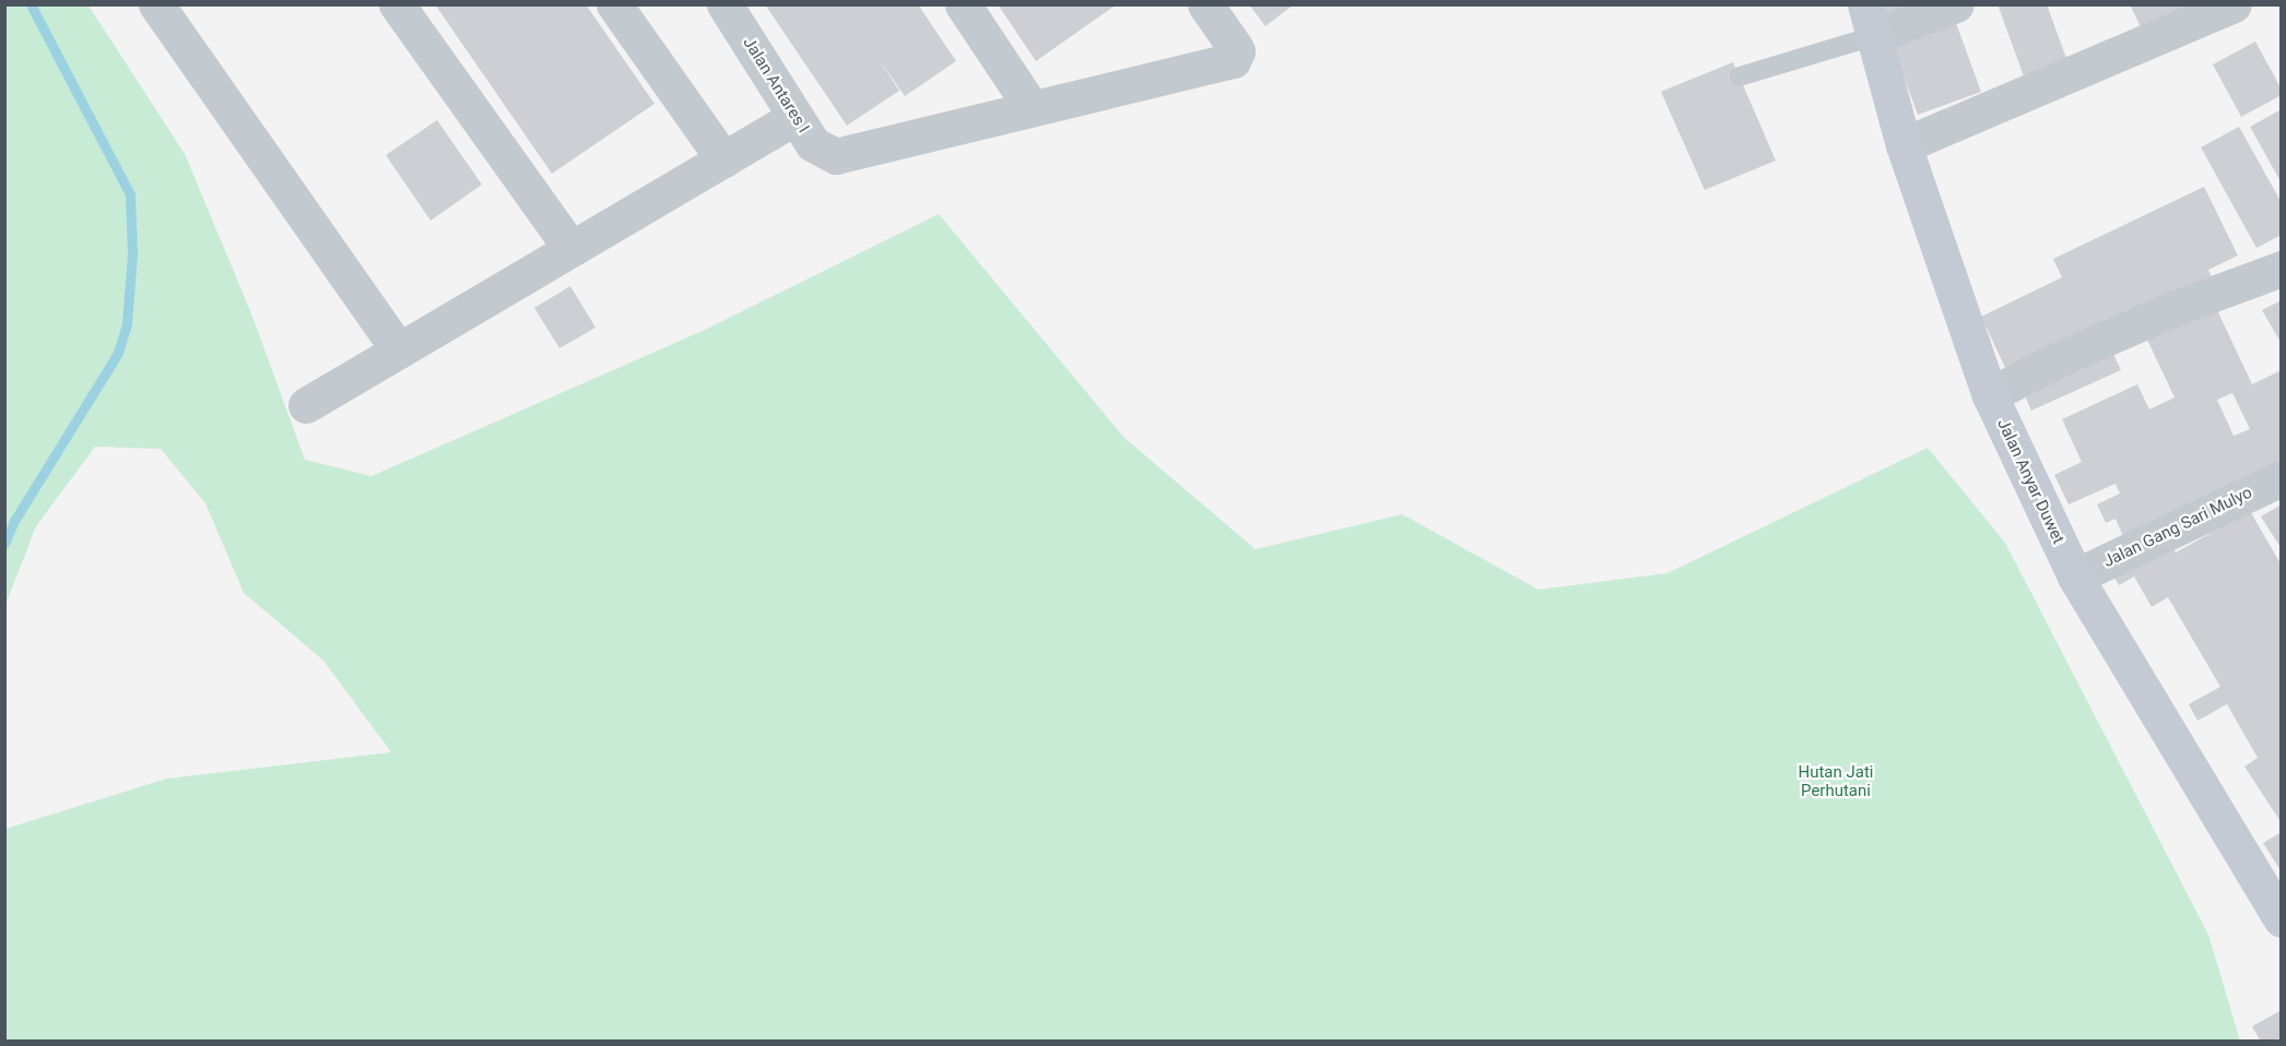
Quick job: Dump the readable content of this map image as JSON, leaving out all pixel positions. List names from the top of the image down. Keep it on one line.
{"streets":{"street":["Jalan Antares I","Jalan Anyar Duwet","Jalan Gang Sari Mulyo"]},"crossings":[["Jalan Anyar Duwet","Jalan Gang Sari Mulyo"]],"parks":["Hutan Jati Perhutani"]}
